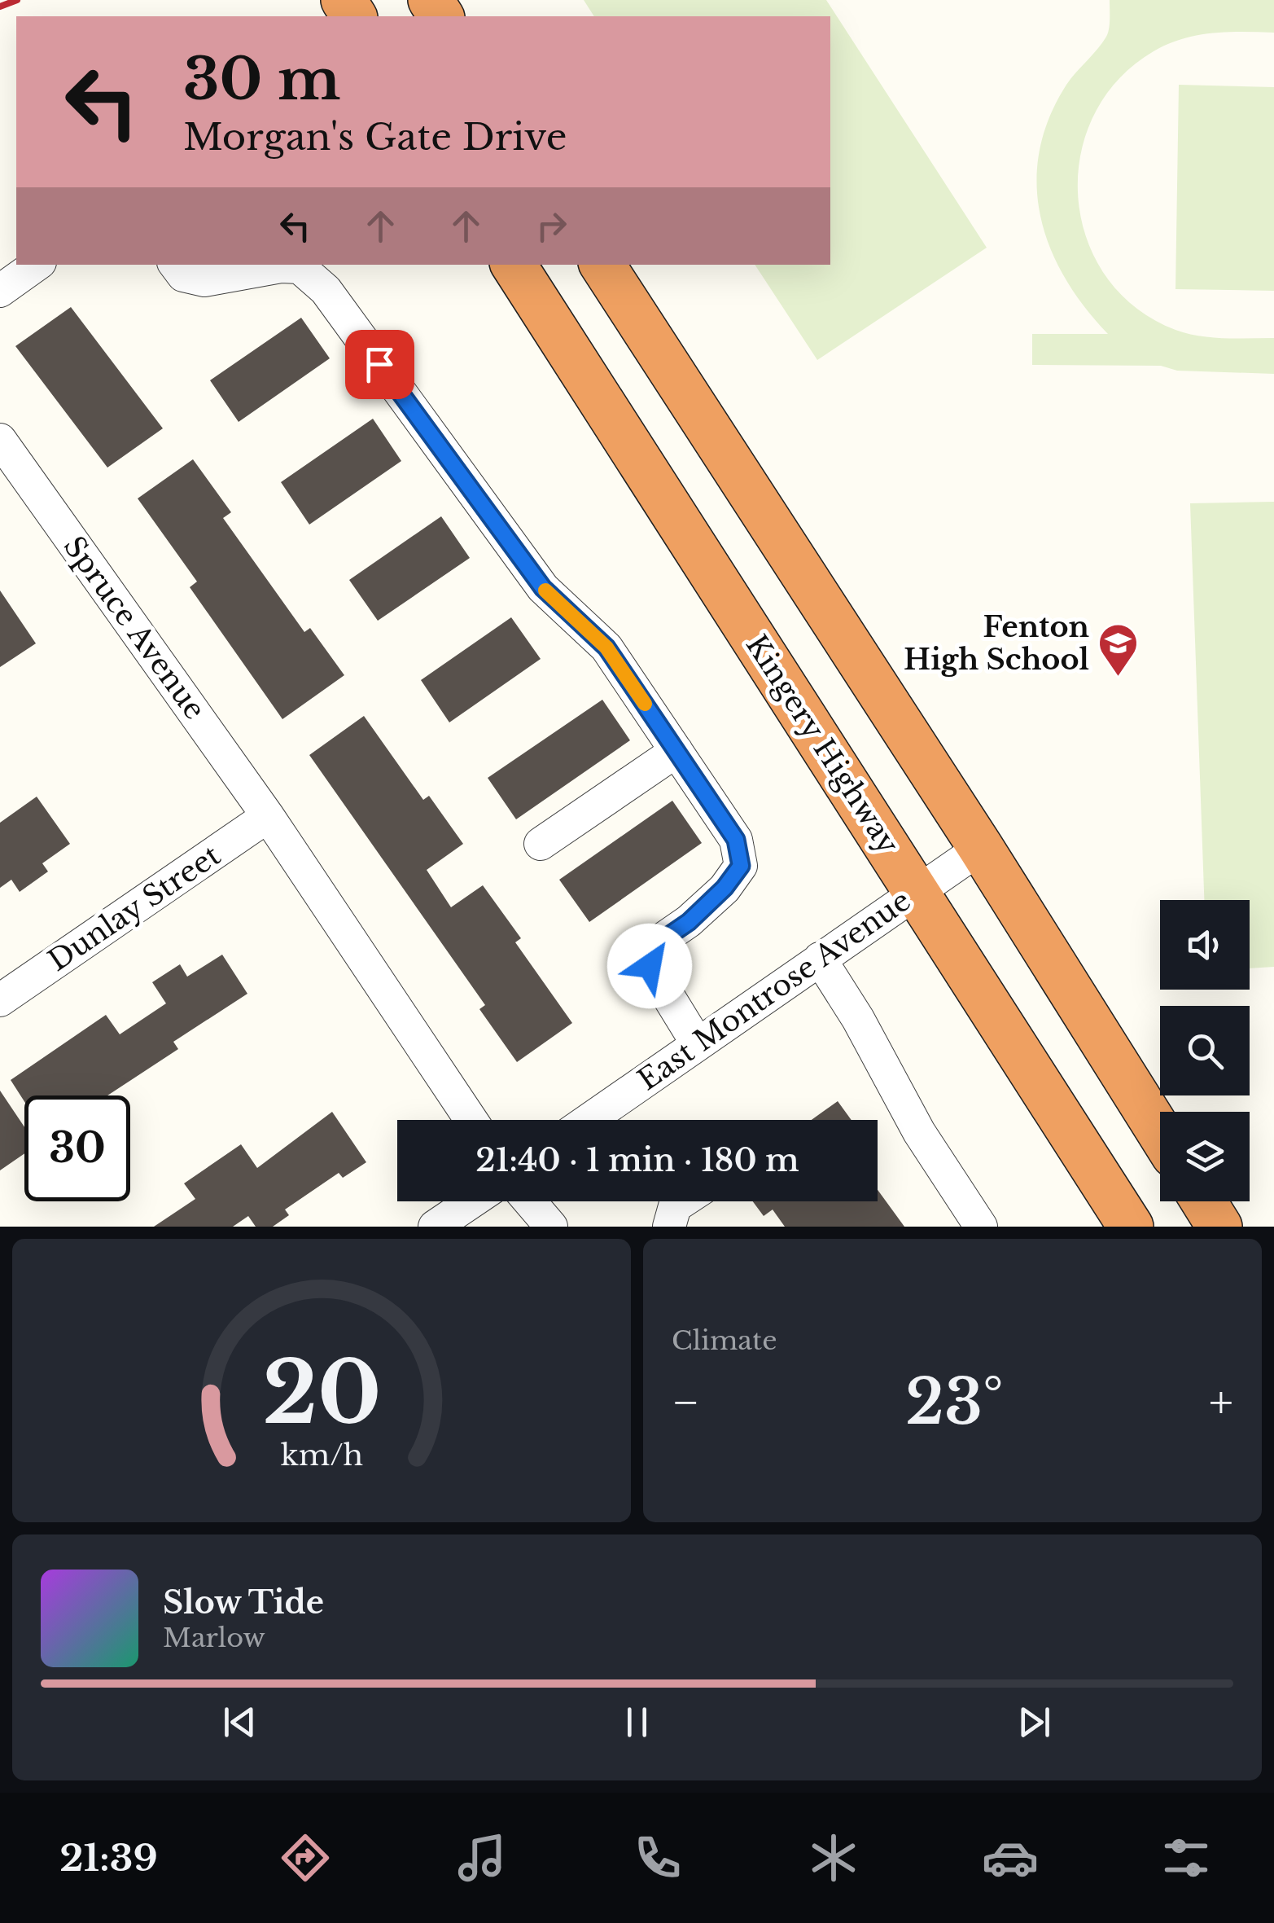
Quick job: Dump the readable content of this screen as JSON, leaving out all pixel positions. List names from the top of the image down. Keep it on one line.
{"streets":{"highway":["Kingery Highway"],"street":["Spruce Avenue","Dunlay Street","East Montrose Avenue"]},"crossings":[["Spruce Avenue","Dunlay Street"],["Kingery Highway","East Montrose Avenue"]],"places":{"school or university":["Fenton High School"]},"page":{"turn":["30 m","Morgan's Gate Drive"],"limit":"30","trip":"21:40 · 1 min · 180 m","tile":"Climate","heat":["−","23°","+"],"song":["Slow Tide","Marlow"],"tabs":"21:39","gauge":["20","km/h"]}}
